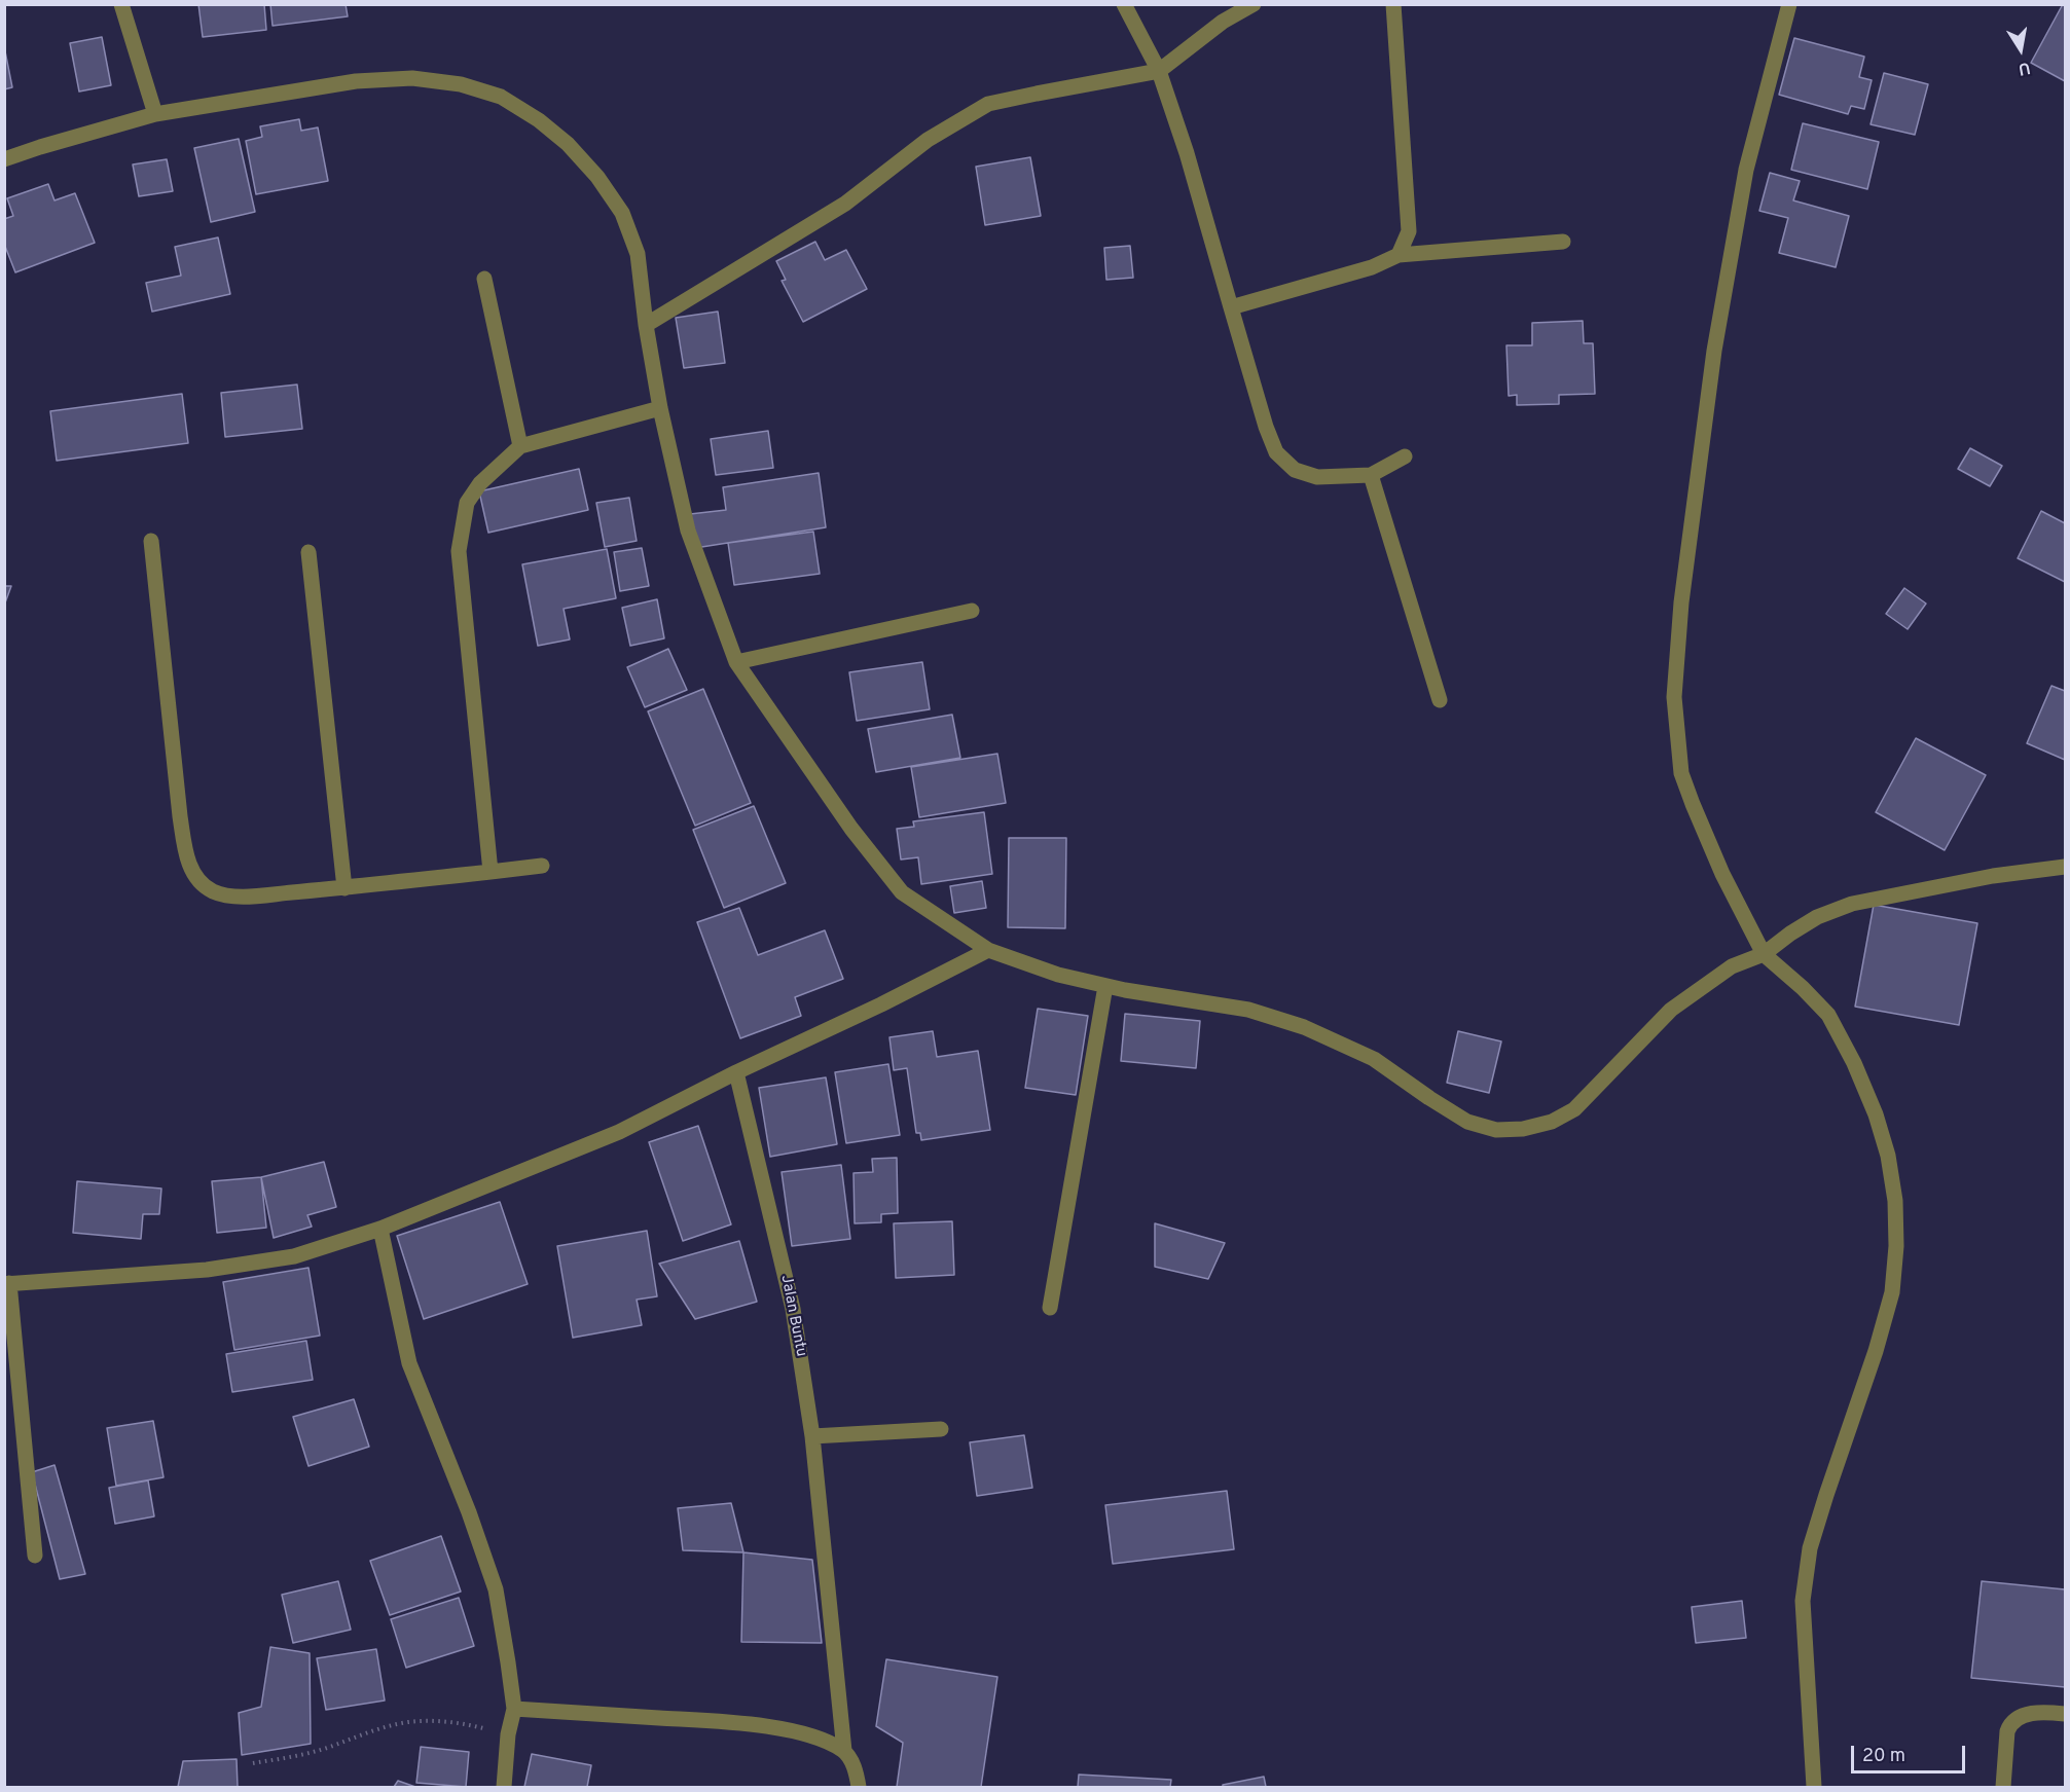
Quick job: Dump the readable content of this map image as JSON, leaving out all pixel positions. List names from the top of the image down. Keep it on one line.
{"streets":{"street":["Jalan Buntu"]},"scale_bar":"20 m","north":"bottom"}
